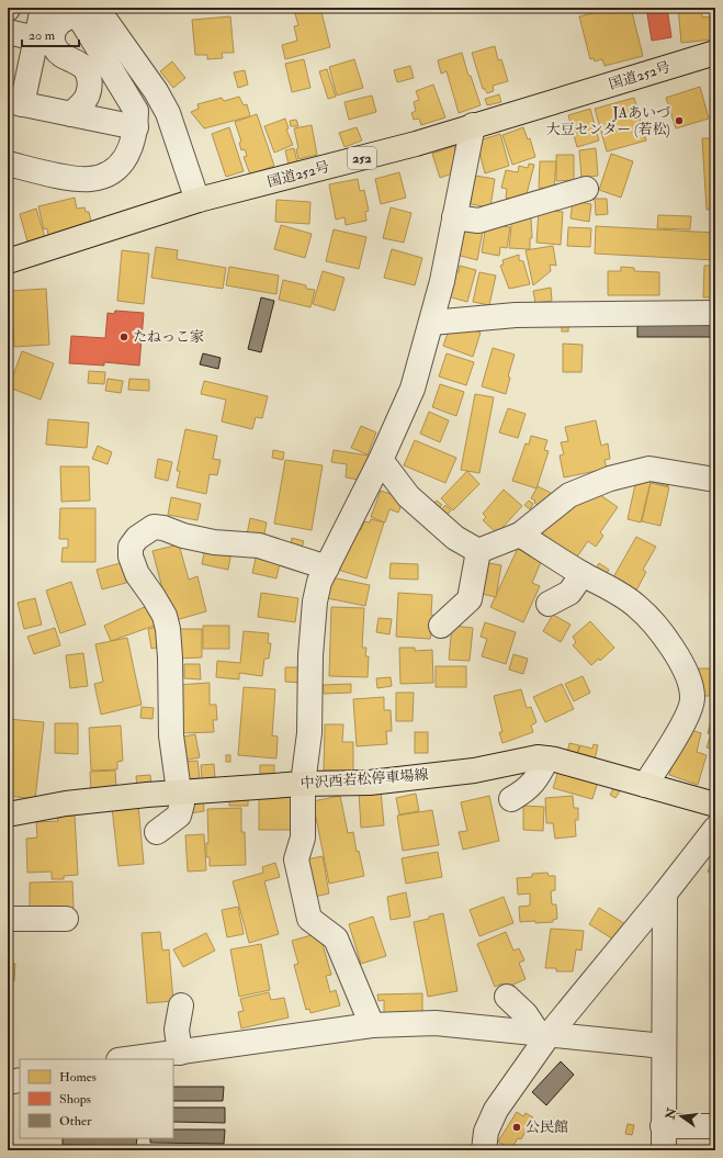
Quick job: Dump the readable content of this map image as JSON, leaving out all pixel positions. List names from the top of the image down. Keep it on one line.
{"streets":{"main road":["国道252号","252","中沢西若松停車場線"]},"places":["JAあいづ 大豆センター (若松)","たねっこ家","公民館"],"legend":["Homes","Shops","Other"],"scale_bar":"20 m","north":"left"}
